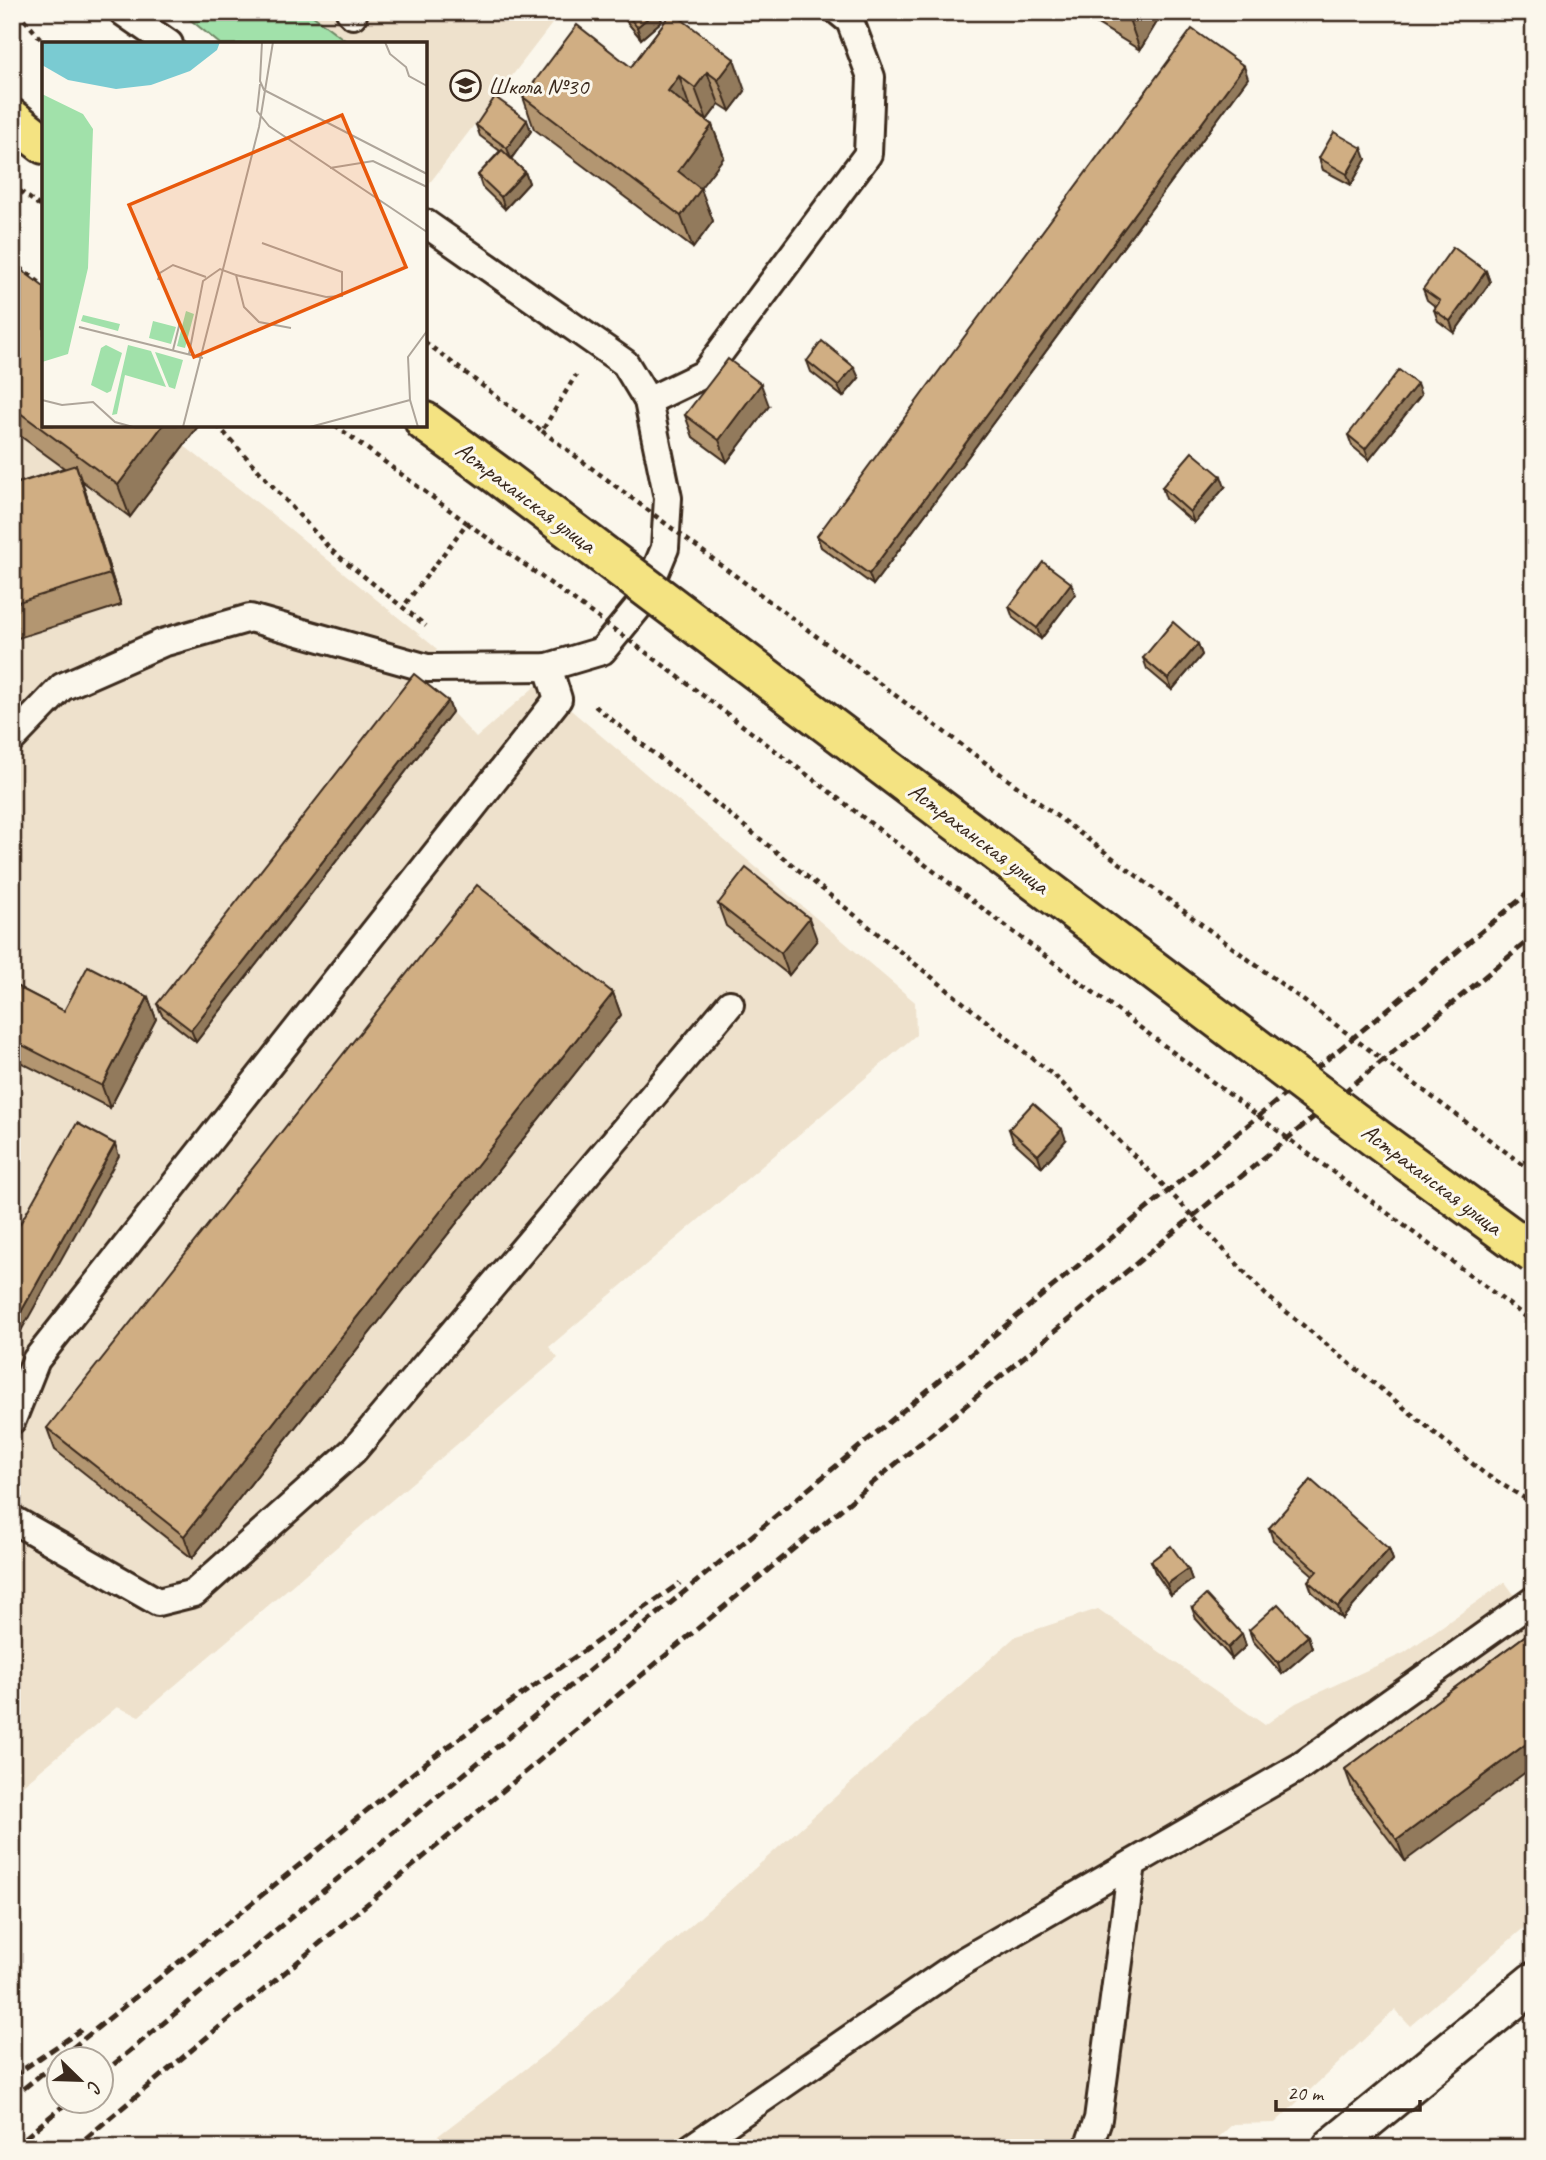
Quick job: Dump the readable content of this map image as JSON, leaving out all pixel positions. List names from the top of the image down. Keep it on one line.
{"streets":{"main road":["Астраханская улица"]},"places":{"school or university":["Школа №30"]},"scale_bar":"20 m","north":"bottom right"}
